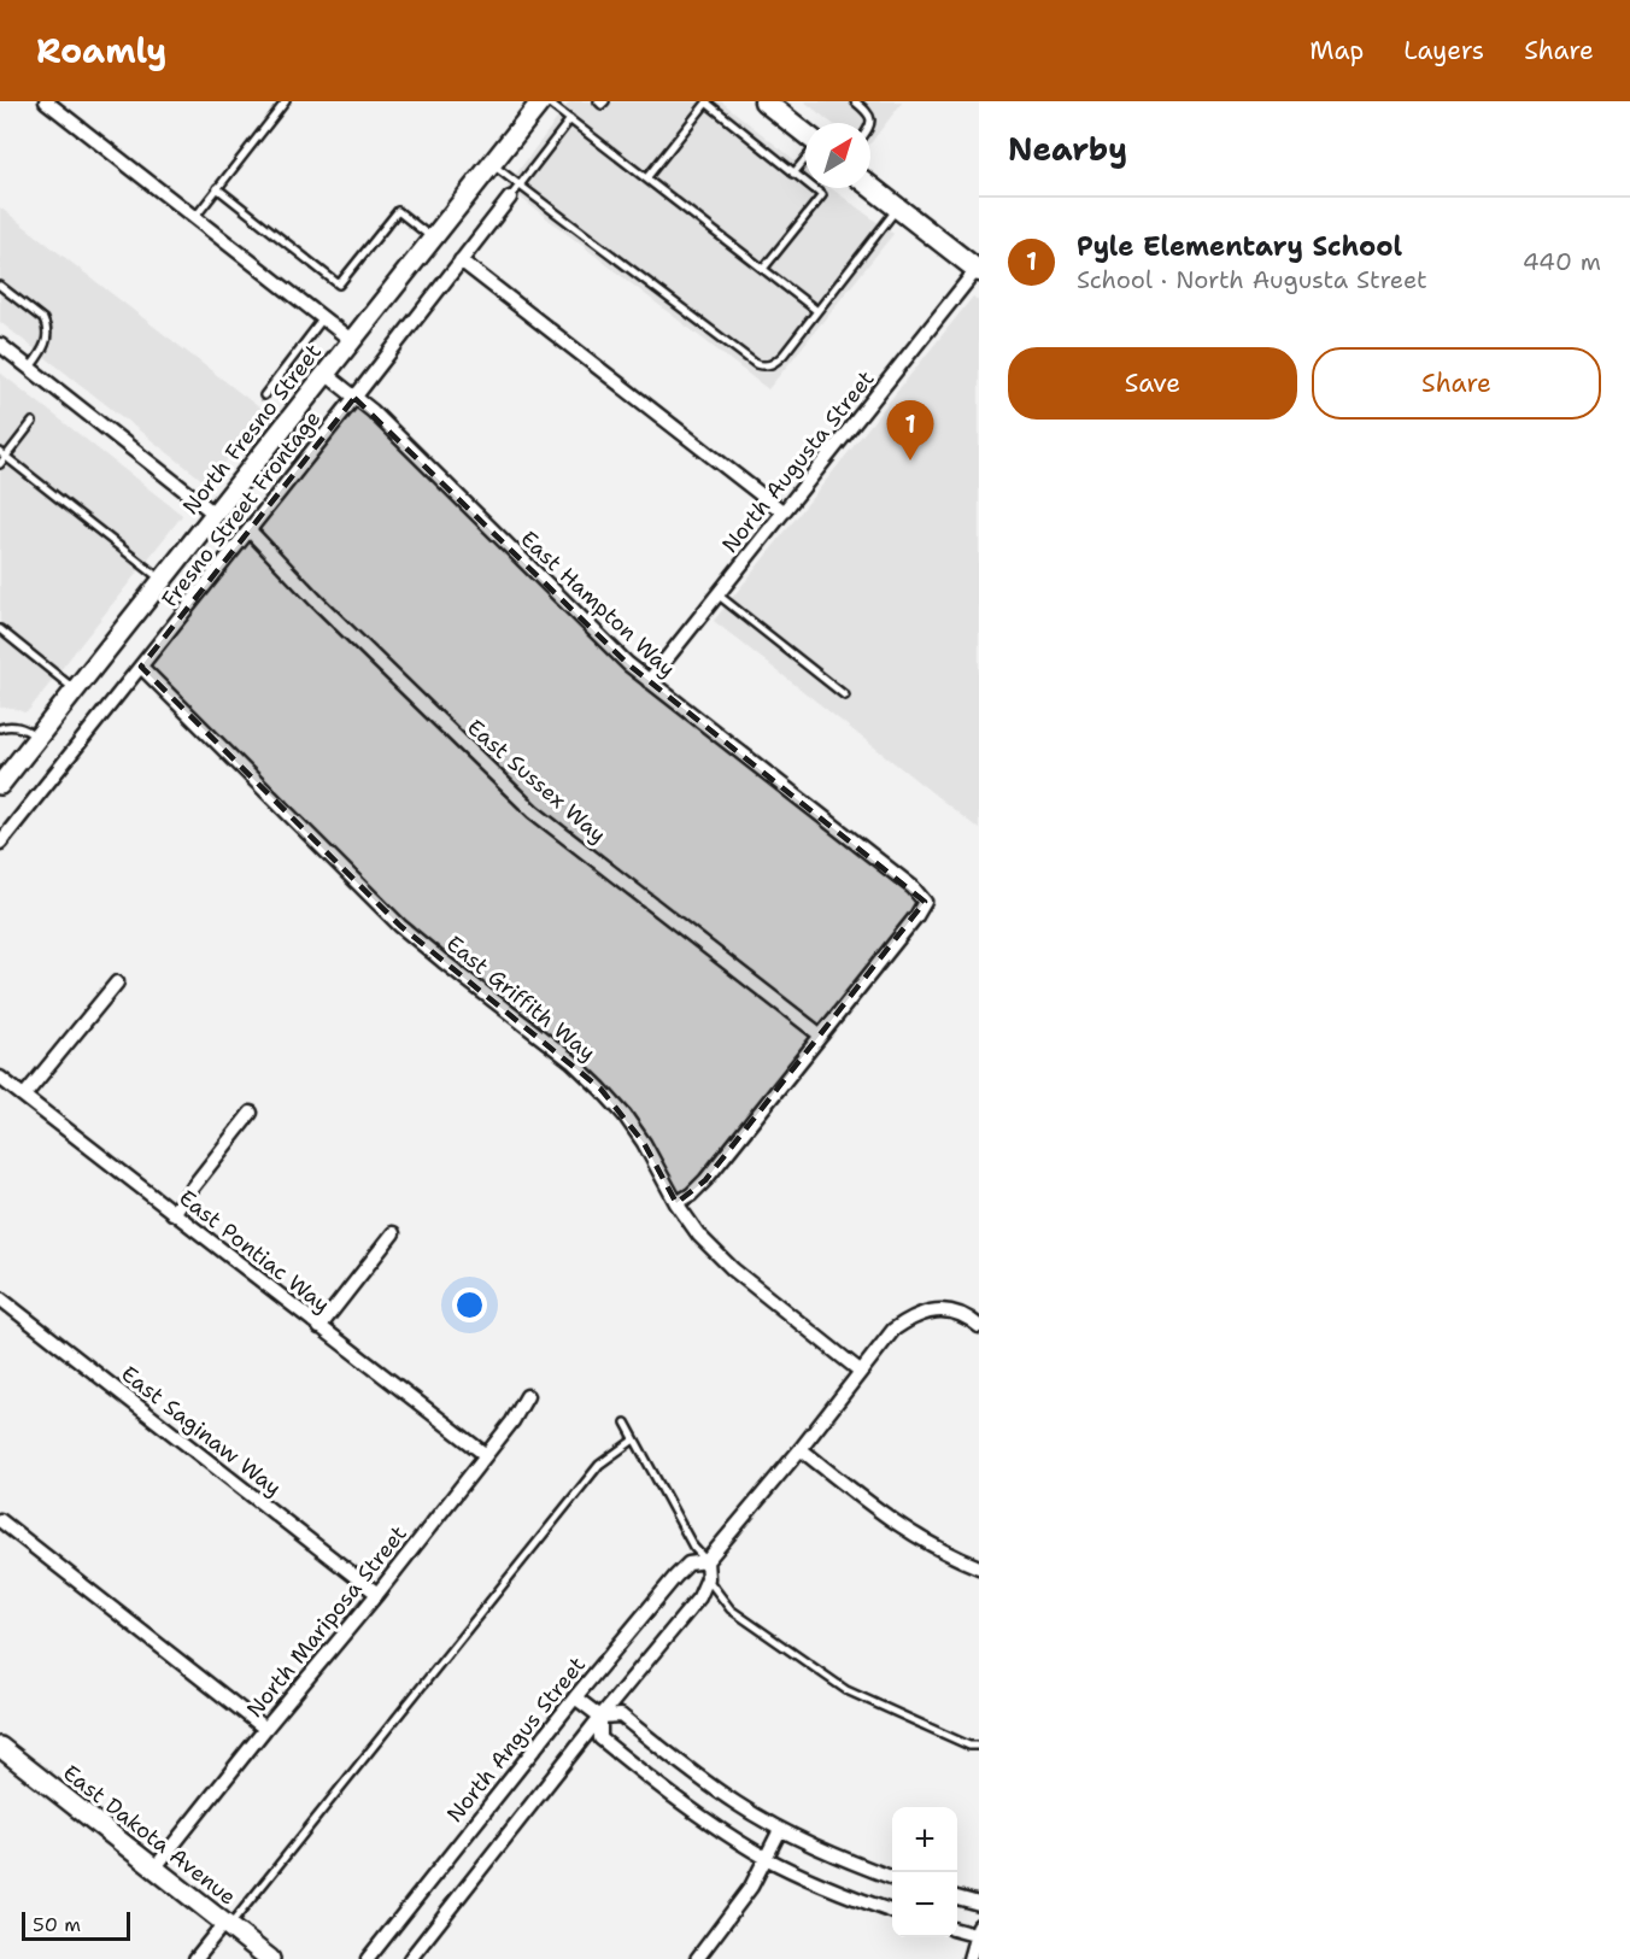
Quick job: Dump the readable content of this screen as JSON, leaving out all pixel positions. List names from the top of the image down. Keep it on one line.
{"streets":{"main road":["North Fresno Street","East Dakota Avenue"],"street":["North Augusta Street","Fresno Street Frontage","East Hampton Way","East Sussex Way","East Griffith Way","East Pontiac Way","East Saginaw Way","North Mariposa Street","North Angus Street"]},"crossings":[["North Fresno Street","East Hampton Way"],["North Augusta Street","East Hampton Way"],["Fresno Street Frontage","East Hampton Way"],["Fresno Street Frontage","East Sussex Way"],["Fresno Street Frontage","East Griffith Way"],["East Hampton Way","East Sussex Way"],["East Griffith Way","North Angus Street"],["East Pontiac Way","North Mariposa Street"],["East Saginaw Way","North Mariposa Street"],["North Mariposa Street","East Dakota Avenue"]],"scale_bar":"50 m","north":"top right","page":{"header":"Roamly","nav":["Map","Layers","Share"],"heading":"Nearby","list":[{"mark":"1","name":"Pyle Elementary School","note":"School · North Augusta Street","value":"440 m"}],"buttons":["Save","Share"],"pins":"1","map_buttons":["+","−"],"scale":"50 m"}}
